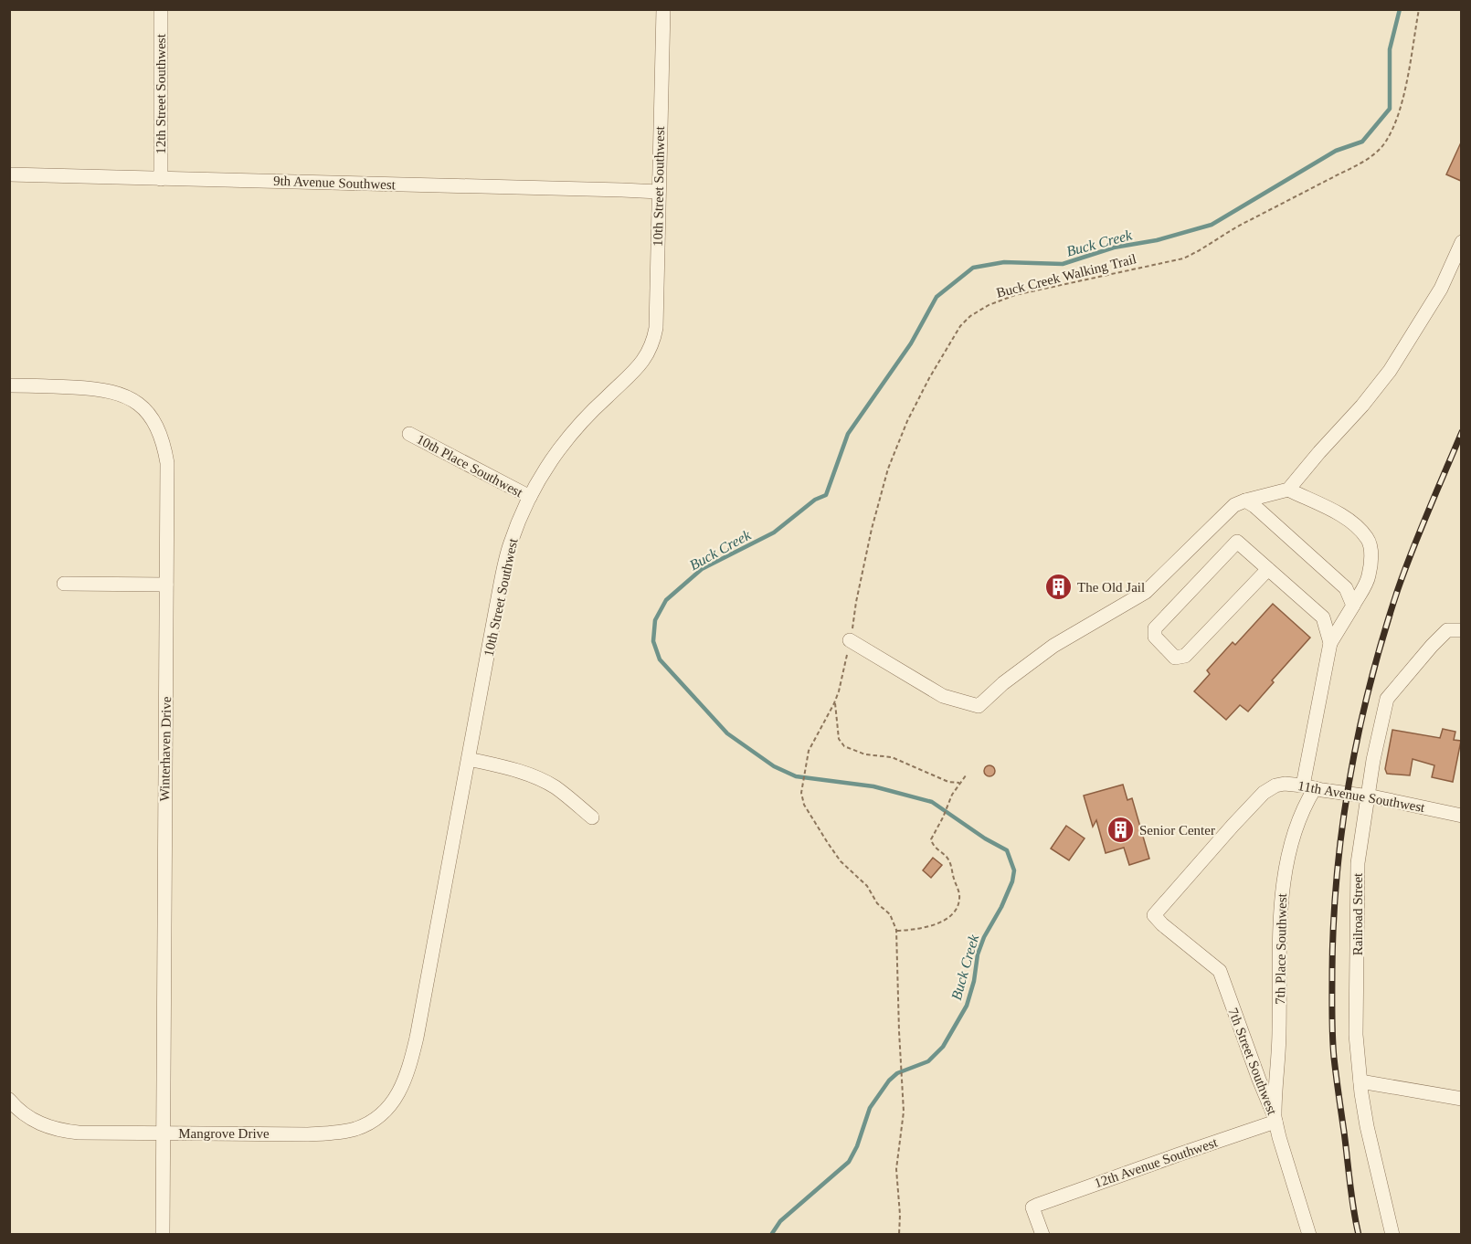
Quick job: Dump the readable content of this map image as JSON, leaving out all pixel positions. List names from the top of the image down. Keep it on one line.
{"streets":{"street":["12th Street Southwest","9th Avenue Southwest","10th Street Southwest","10th Place Southwest","Winterhaven Drive","11th Avenue Southwest","Railroad Street","7th Place Southwest","7th Street Southwest","Mangrove Drive","12th Avenue Southwest"],"path":["Buck Creek Walking Trail"]},"crossings":[["12th Street Southwest","9th Avenue Southwest"],["9th Avenue Southwest","10th Street Southwest"],["10th Street Southwest","10th Place Southwest"],["10th Street Southwest","Mangrove Drive"],["Winterhaven Drive","Mangrove Drive"],["11th Avenue Southwest","Railroad Street"],["11th Avenue Southwest","7th Place Southwest"],["11th Avenue Southwest","7th Street Southwest"],["7th Place Southwest","7th Street Southwest"],["7th Place Southwest","12th Avenue Southwest"],["7th Street Southwest","12th Avenue Southwest"]],"water":["Buck Creek"],"places":{"building":["The Old Jail","Senior Center"]}}
